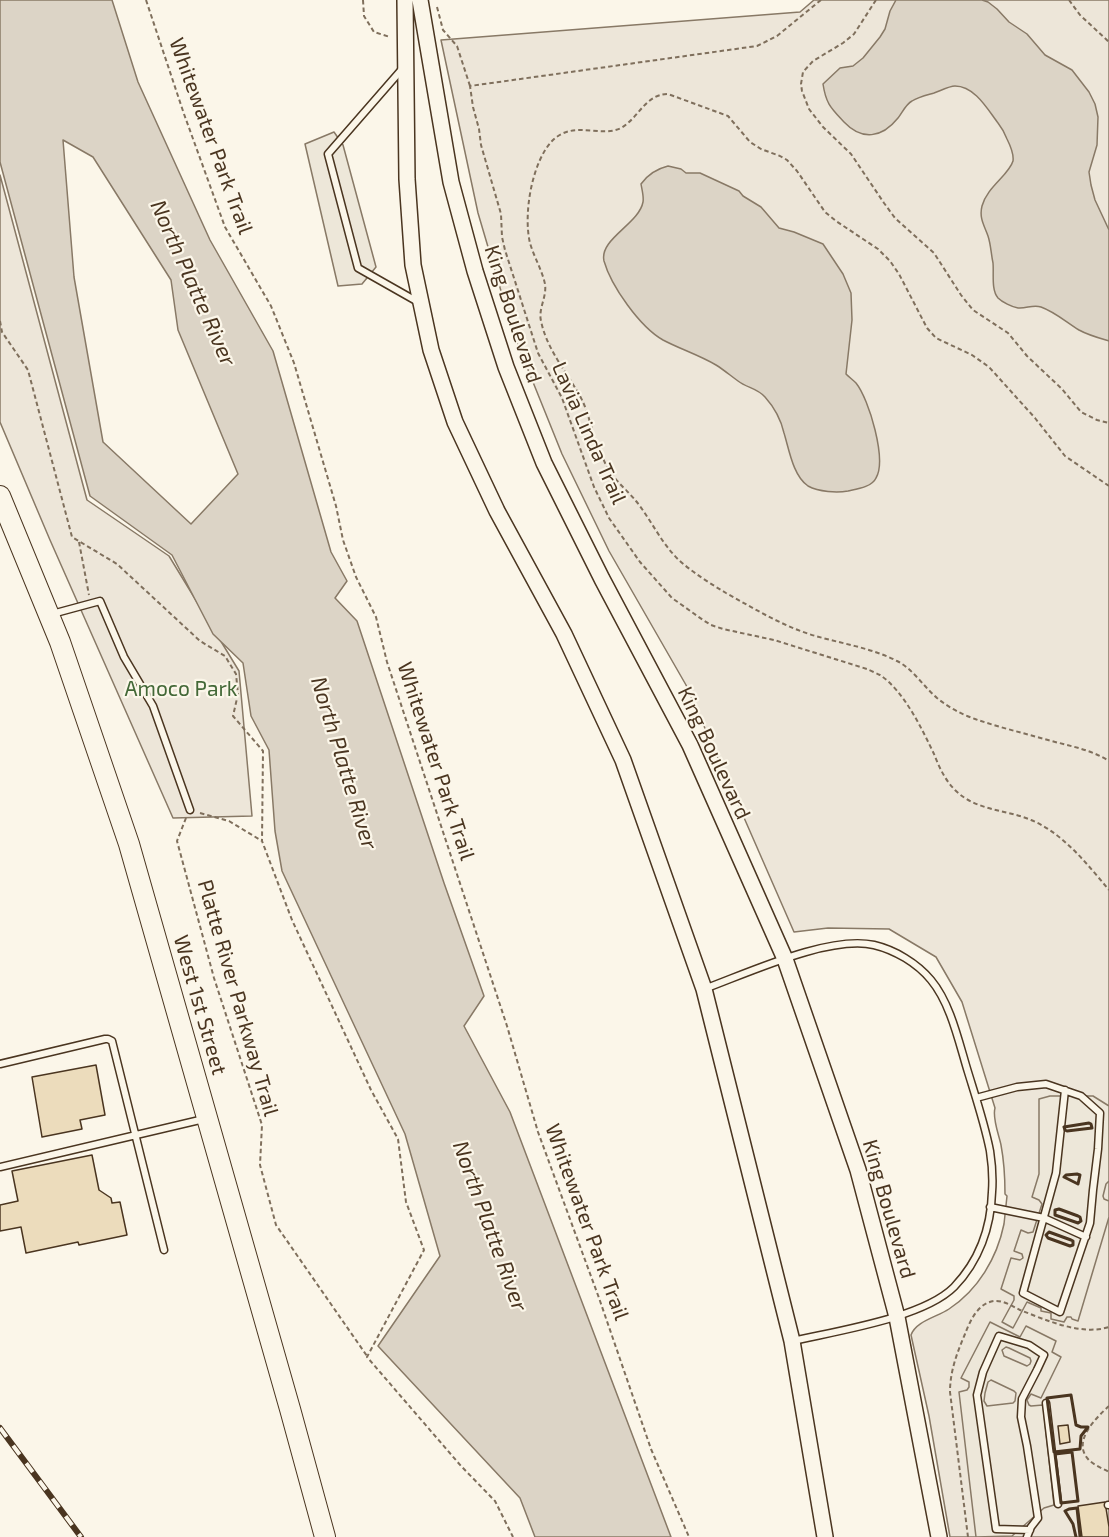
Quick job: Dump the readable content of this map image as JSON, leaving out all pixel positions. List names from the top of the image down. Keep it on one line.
{"streets":{"main road":["West 1st Street"],"street":["King Boulevard"],"path":["Whitewater Park Trail","Lavia Linda Trail","Platte River Parkway Trail"]},"water":["North Platte River"],"parks":["Amoco Park"]}
